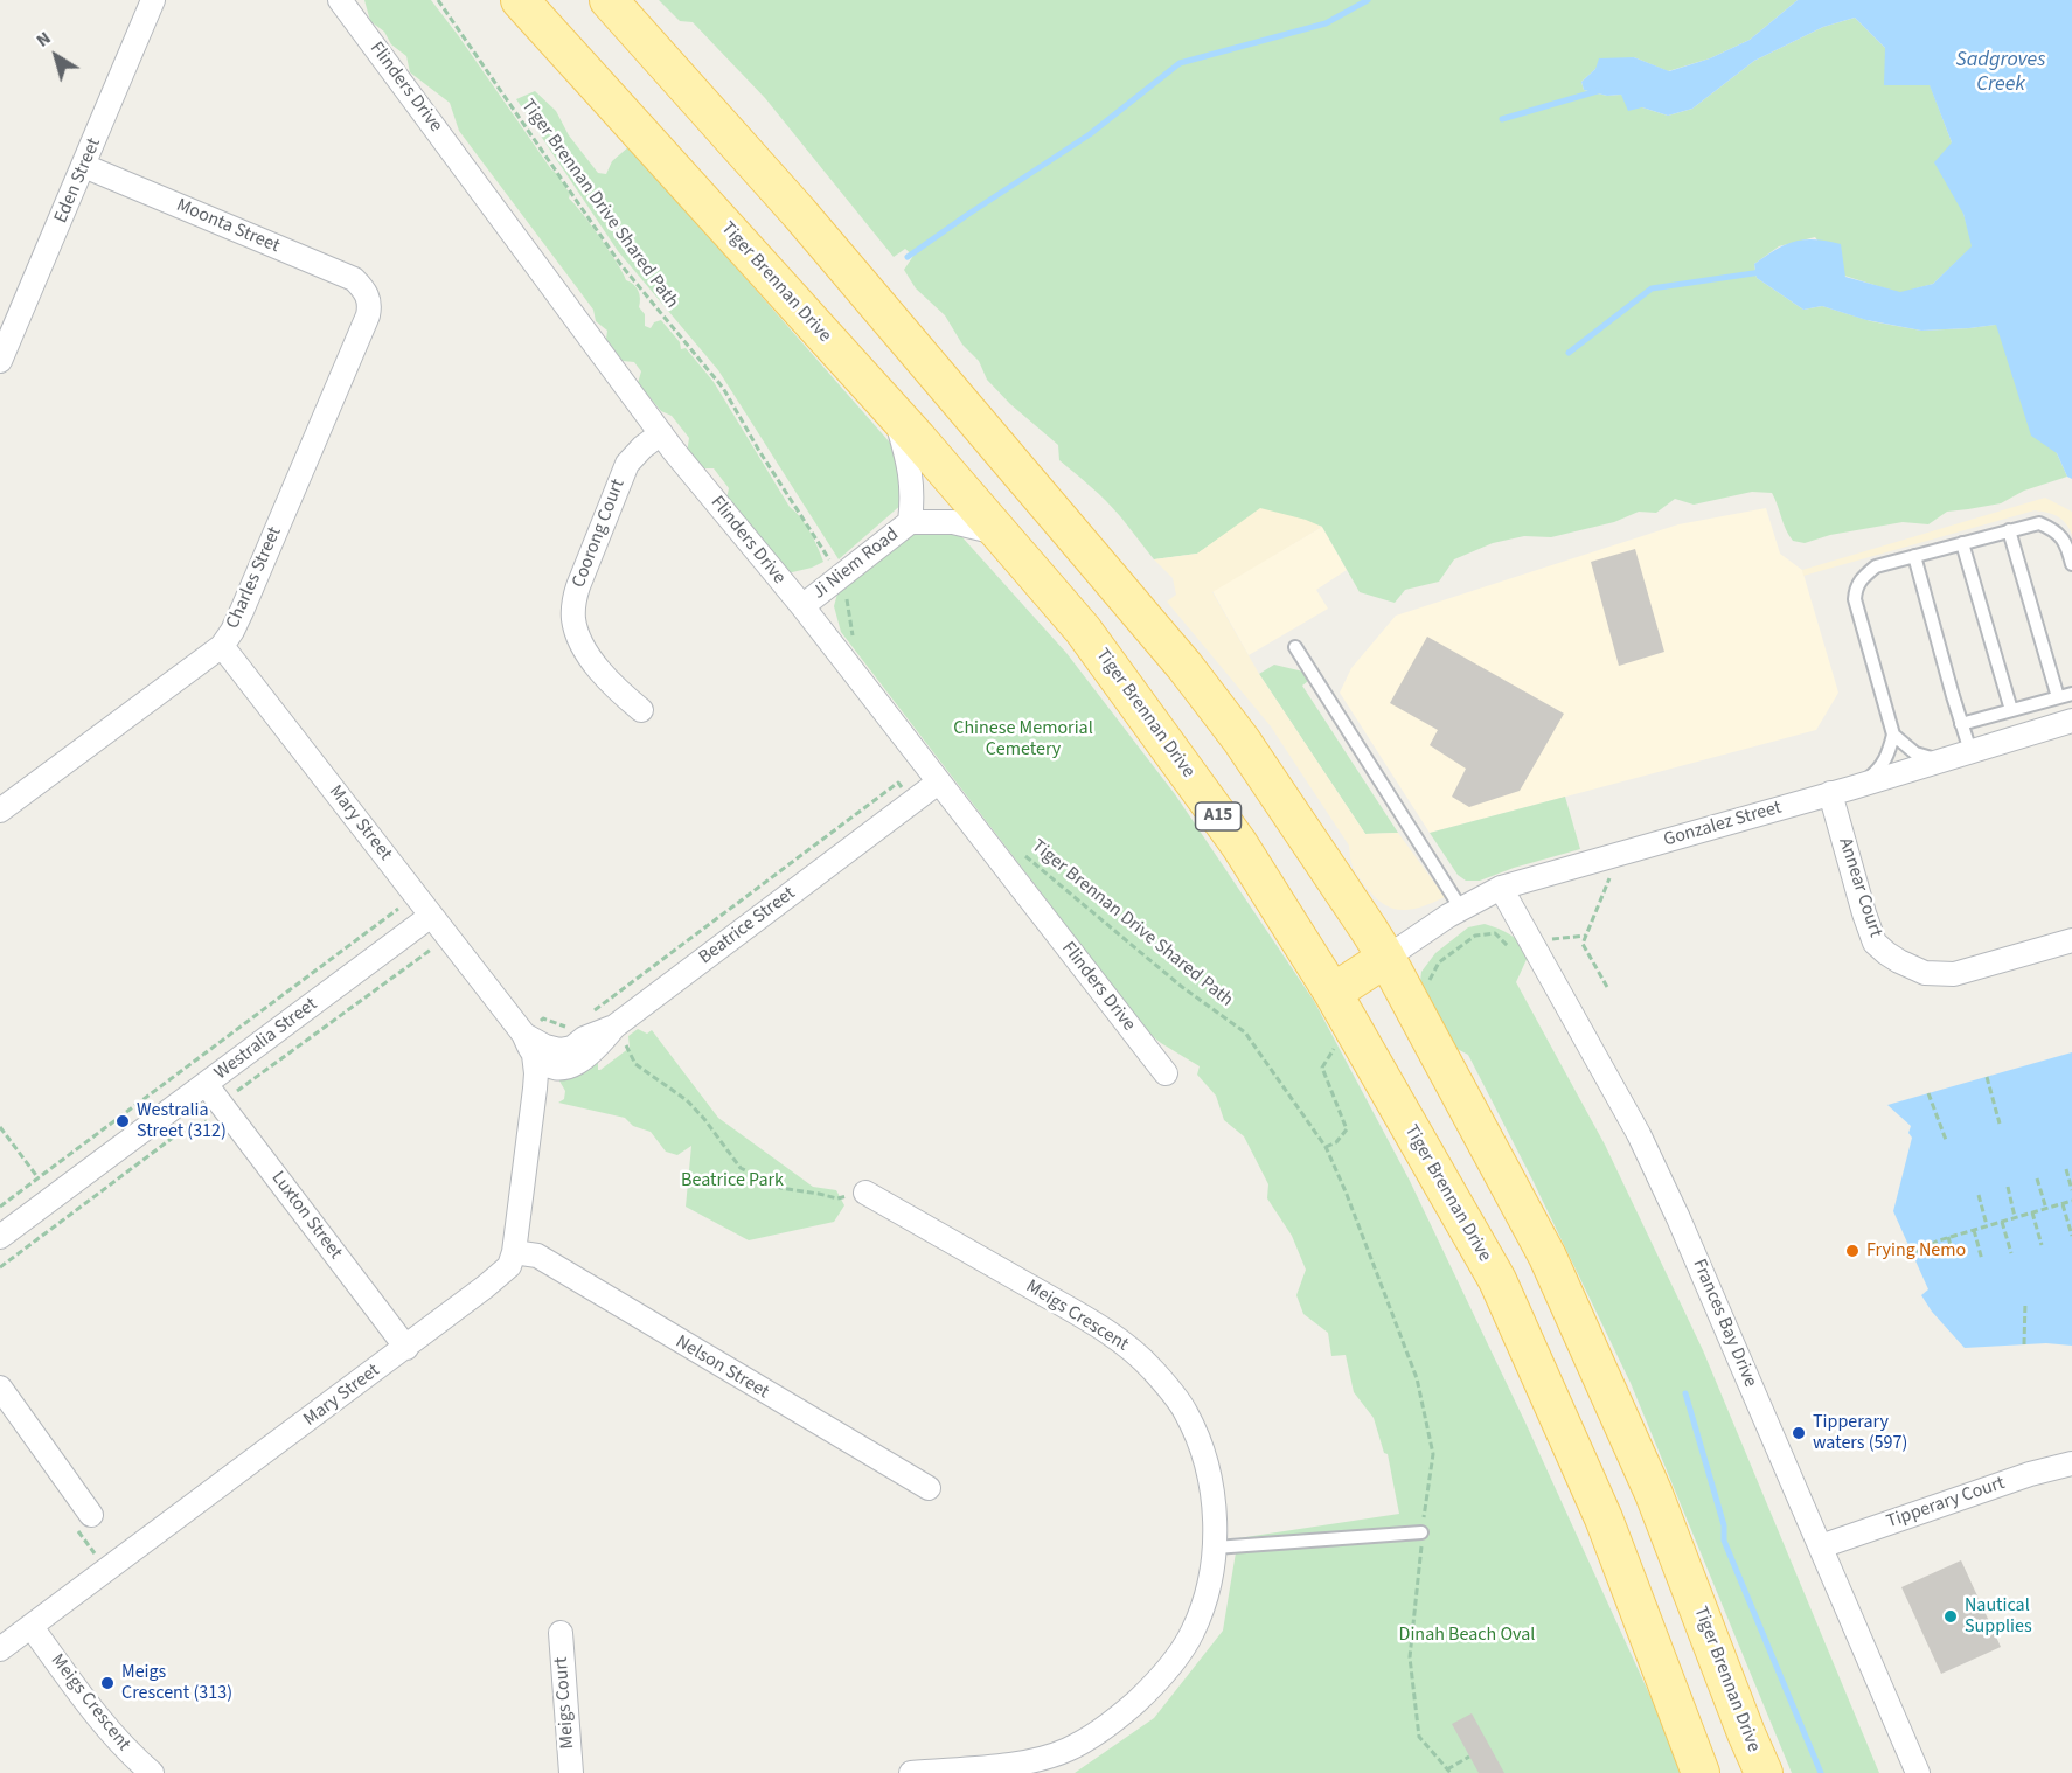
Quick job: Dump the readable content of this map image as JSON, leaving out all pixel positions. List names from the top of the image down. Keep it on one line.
{"streets":{"main road":["Tiger Brennan Drive","A15"],"street":["Flinders Drive","Eden Street","Moonta Street","Coorong Court","Ji Niem Road","Charles Street","Mary Street","Gonzalez Street","Annear Court","Beatrice Street","Westralia Street","Luxton Street","Meigs Crescent","Frances Bay Drive","Nelson Street","Tipperary Court","Meigs Court"],"path":["Tiger Brennan Drive Shared Path"]},"crossings":[["Flinders Drive","Coorong Court"],["Flinders Drive","Ji Niem Road"],["Flinders Drive","Beatrice Street"],["Eden Street","Moonta Street"],["Moonta Street","Charles Street"],["Tiger Brennan Drive","Ji Niem Road"],["Tiger Brennan Drive","Gonzalez Street"],["Charles Street","Mary Street"],["Mary Street","Beatrice Street"],["Mary Street","Westralia Street"],["Mary Street","Luxton Street"],["Mary Street","Meigs Crescent"],["Mary Street","Nelson Street"],["Gonzalez Street","Annear Court"],["Gonzalez Street","Frances Bay Drive"],["Westralia Street","Luxton Street"],["Frances Bay Drive","Tipperary Court"]],"water":["Sadgroves Creek"],"parks":["Chinese Memorial Cemetery","Beatrice Park","Dinah Beach Oval"],"places":["Westralia Street (312)","Frying Nemo","Tipperary waters (597)","Nautical Supplies","Meigs Crescent (313)"],"north":"top left"}
